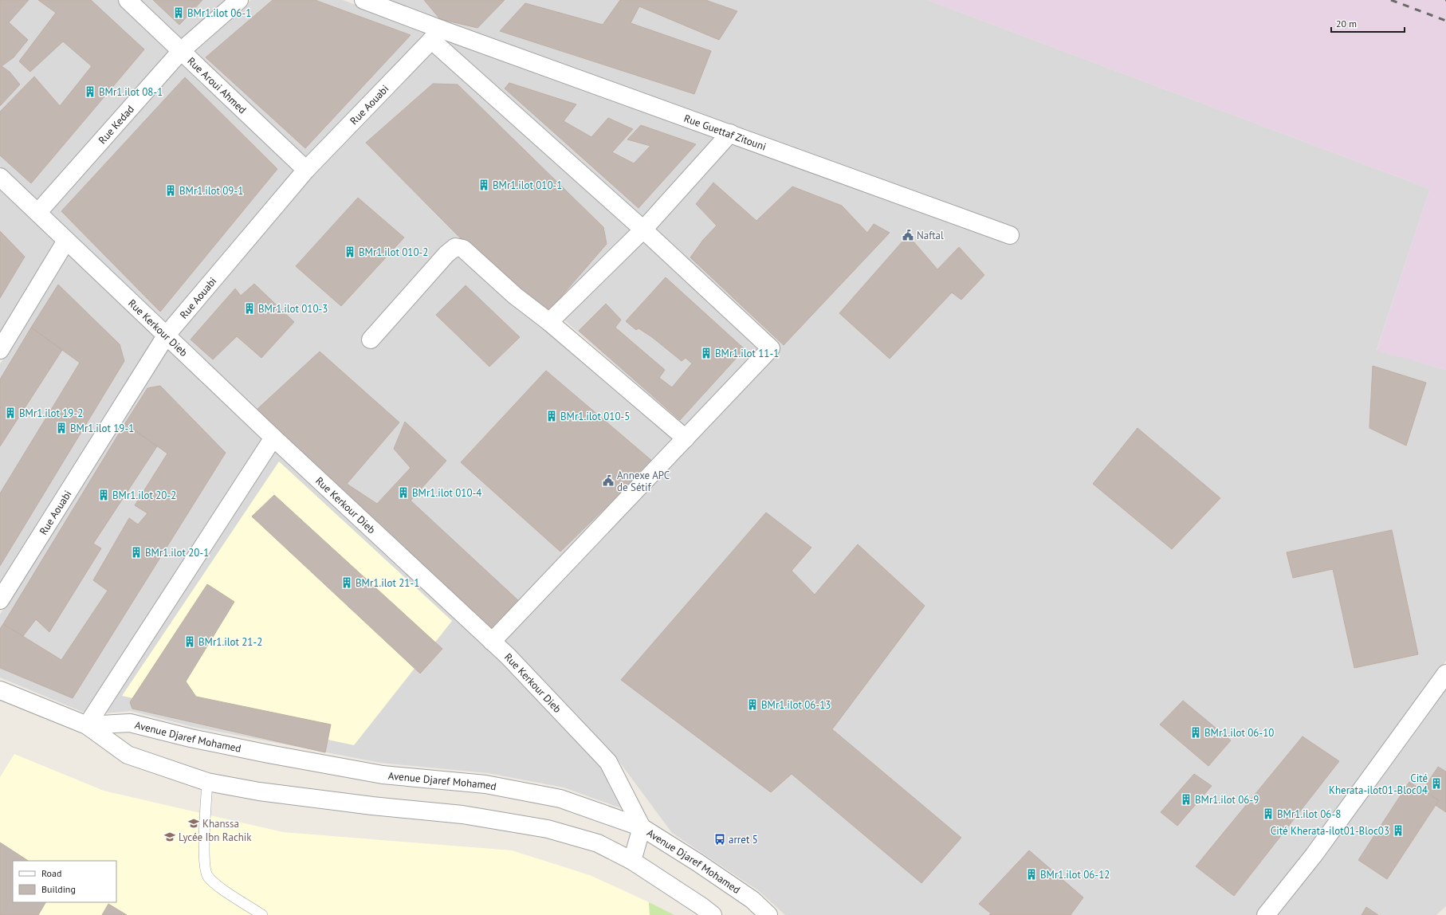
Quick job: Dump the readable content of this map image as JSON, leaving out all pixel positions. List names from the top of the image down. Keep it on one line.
{"streets":{"street":["Rue Aroui Ahmed","Rue Aouabi","Rue Kedad","Rue Guettaf Zitouni","Rue Kerkour Dieb","Avenue Djaref Mohamed"]},"crossings":[["Rue Aroui Ahmed","Rue Aouabi"],["Rue Aroui Ahmed","Rue Kedad"],["Rue Aouabi","Rue Guettaf Zitouni"],["Rue Aouabi","Rue Kerkour Dieb"],["Rue Kedad","Rue Kerkour Dieb"],["Rue Kerkour Dieb","Avenue Djaref Mohamed"]],"places":{"building":["BMr1.ilot 06-1","BMr1.ilot 08-1","BMr1.ilot 010-1","BMr1.ilot 09-1","BMr1.ilot 010-2","BMr1.ilot 010-3","BMr1.ilot 11-1","BMr1.ilot 19-2","BMr1.ilot 010-5","BMr1.ilot 19-1","BMr1.ilot 010-4","BMr1.ilot 20-2","BMr1.ilot 20-1","BMr1.ilot 21-1","BMr1.ilot 21-2","BMr1.ilot 06-13","BMr1.ilot 06-10","Cité Kherata-ilot01-Bloc04","BMr1.ilot 06-9","BMr1.ilot 06-8","Cité Kherata-ilot01-Bloc03","BMr1.ilot 06-12"],"public building":["Naftal","Annexe APC de Sétif"],"school or university":["Khanssa","Lycée Ibn Rachik"],"bus stop":["arret 5"]},"legend":["Road","Building"],"scale_bar":"20 m"}
